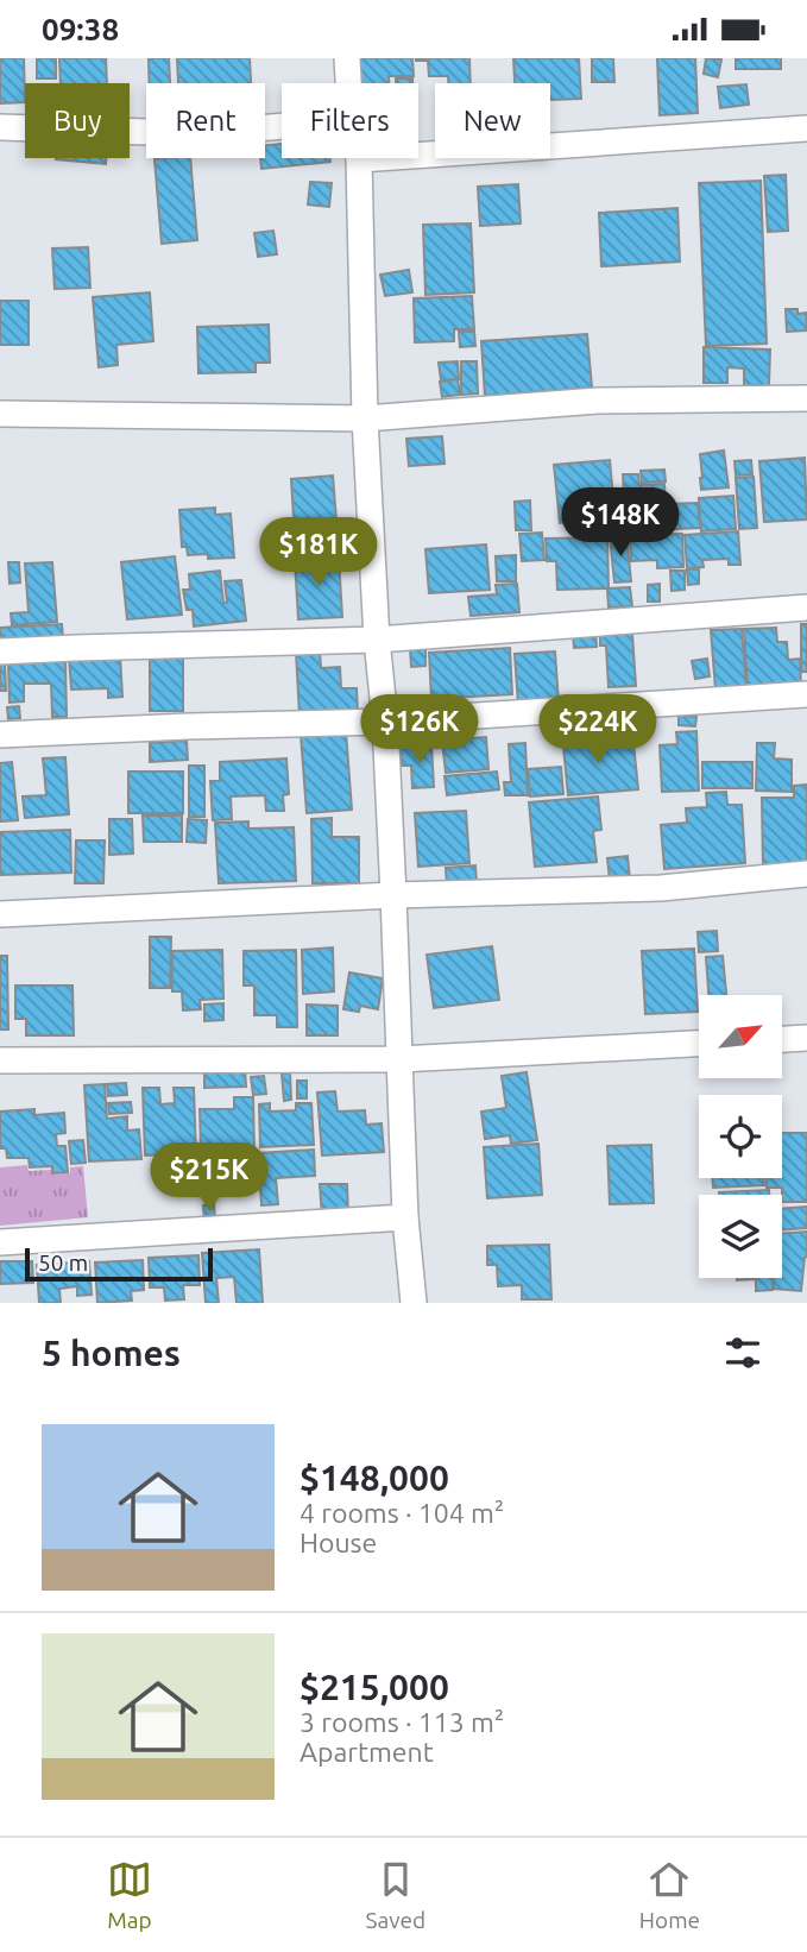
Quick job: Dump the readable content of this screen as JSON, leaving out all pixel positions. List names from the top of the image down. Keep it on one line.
{"scale_bar":"50 m","north":"top right","page":{"status":"09:38","chip":["Buy","Rent","Filters","New"],"price":["$148K","$181K","$126K","$224K","$215K"],"scale":"50 m","heading":"5 homes","list":[{"name":"$148,000","note":"4 rooms · 104 m² · House"},{"name":"$215,000","note":"3 rooms · 113 m² · Apartment"}],"tabs":["Map","Saved","Home"]}}
